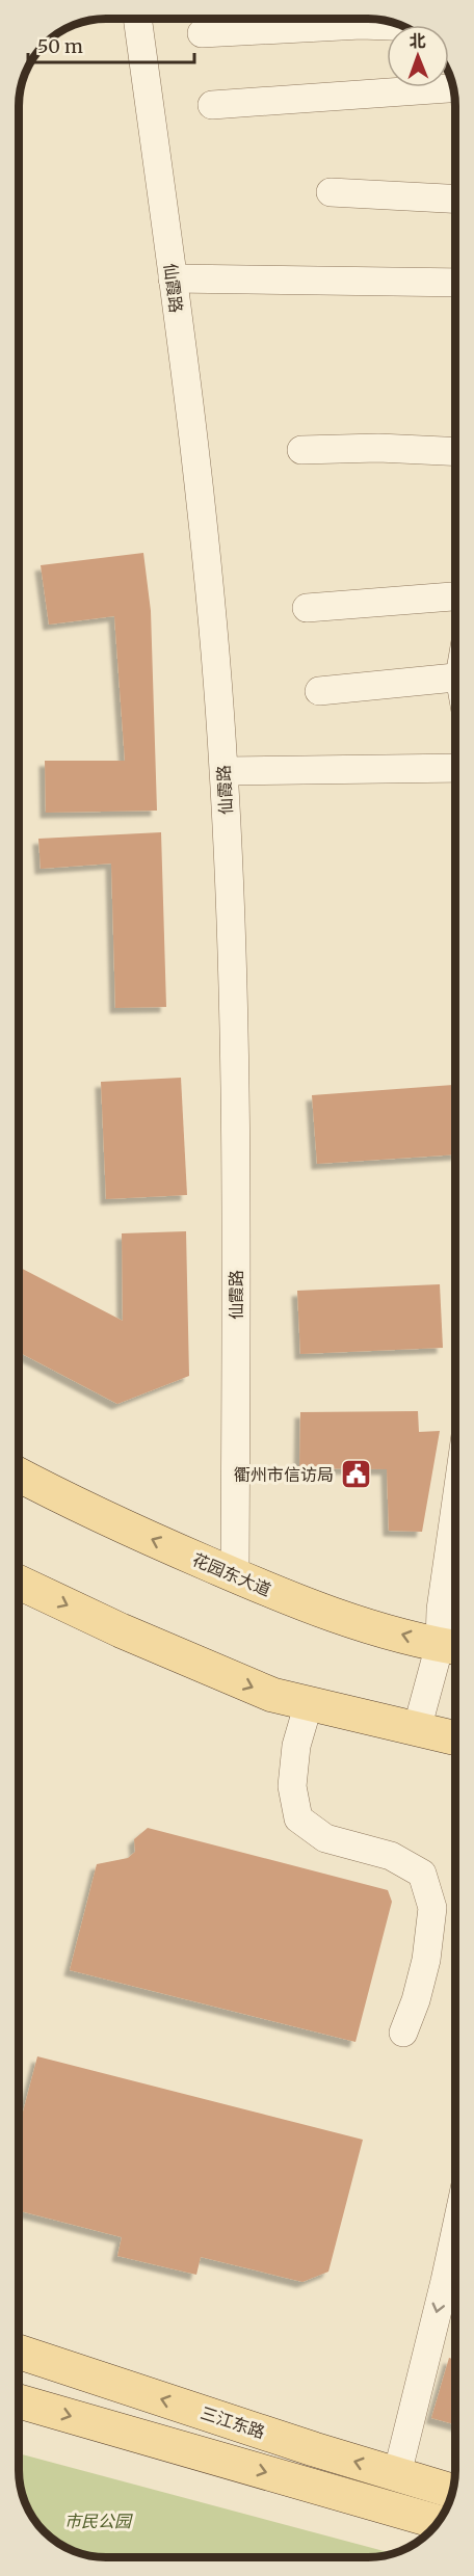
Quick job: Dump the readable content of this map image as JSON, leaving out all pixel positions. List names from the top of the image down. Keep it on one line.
{"streets":{"main road":["花园东大道","三江东路"],"street":["仙霞路"]},"crossings":[["仙霞路","花园东大道"]],"parks":["市民公园"],"places":{"public building":["衢州市信访局"]},"scale_bar":"50 m","north":"top"}
